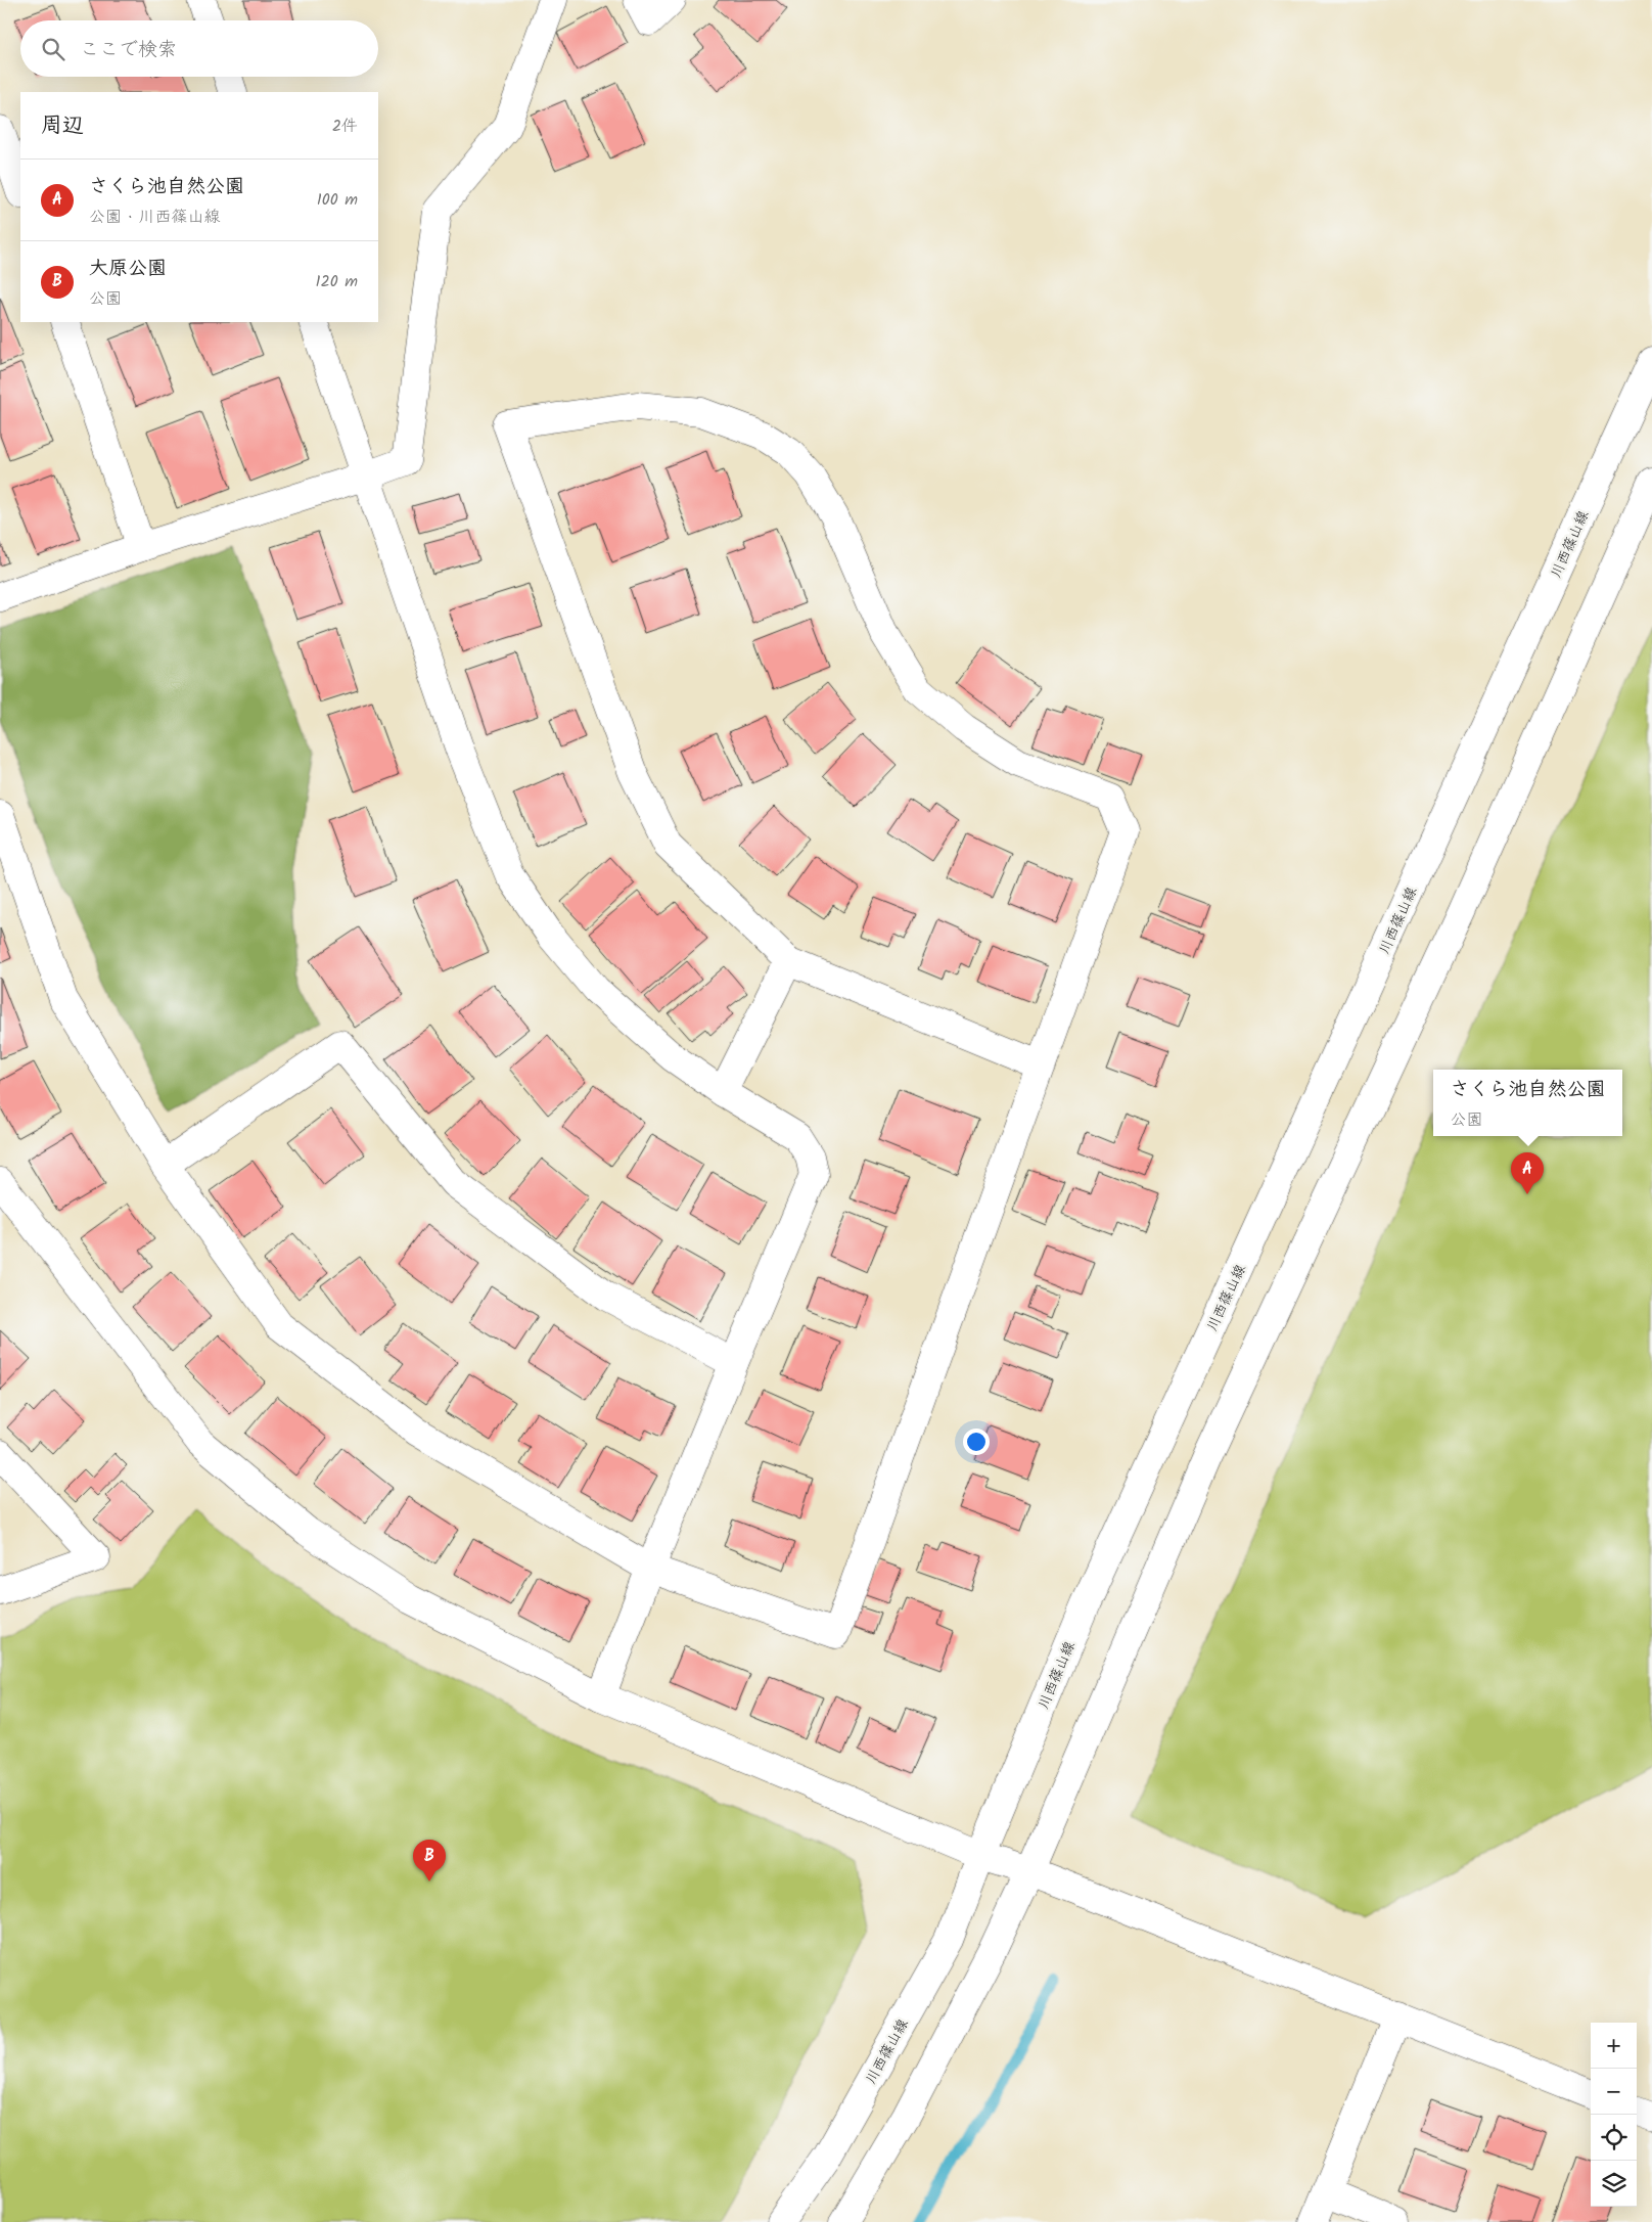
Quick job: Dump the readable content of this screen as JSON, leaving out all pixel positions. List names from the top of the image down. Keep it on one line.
{"streets":{"street":["川西篠山線"]},"page":{"search":"ここで検索","heading":["周辺","2件"],"list":[{"mark":"A","name":"さくら池自然公園","note":"公園 · 川西篠山線","value":"100 m"},{"mark":"B","name":"大原公園","note":"公園","value":"120 m"}],"popup":["さくら池自然公園","公園"],"pins":["A","B"],"map_buttons":["+","−"]}}
